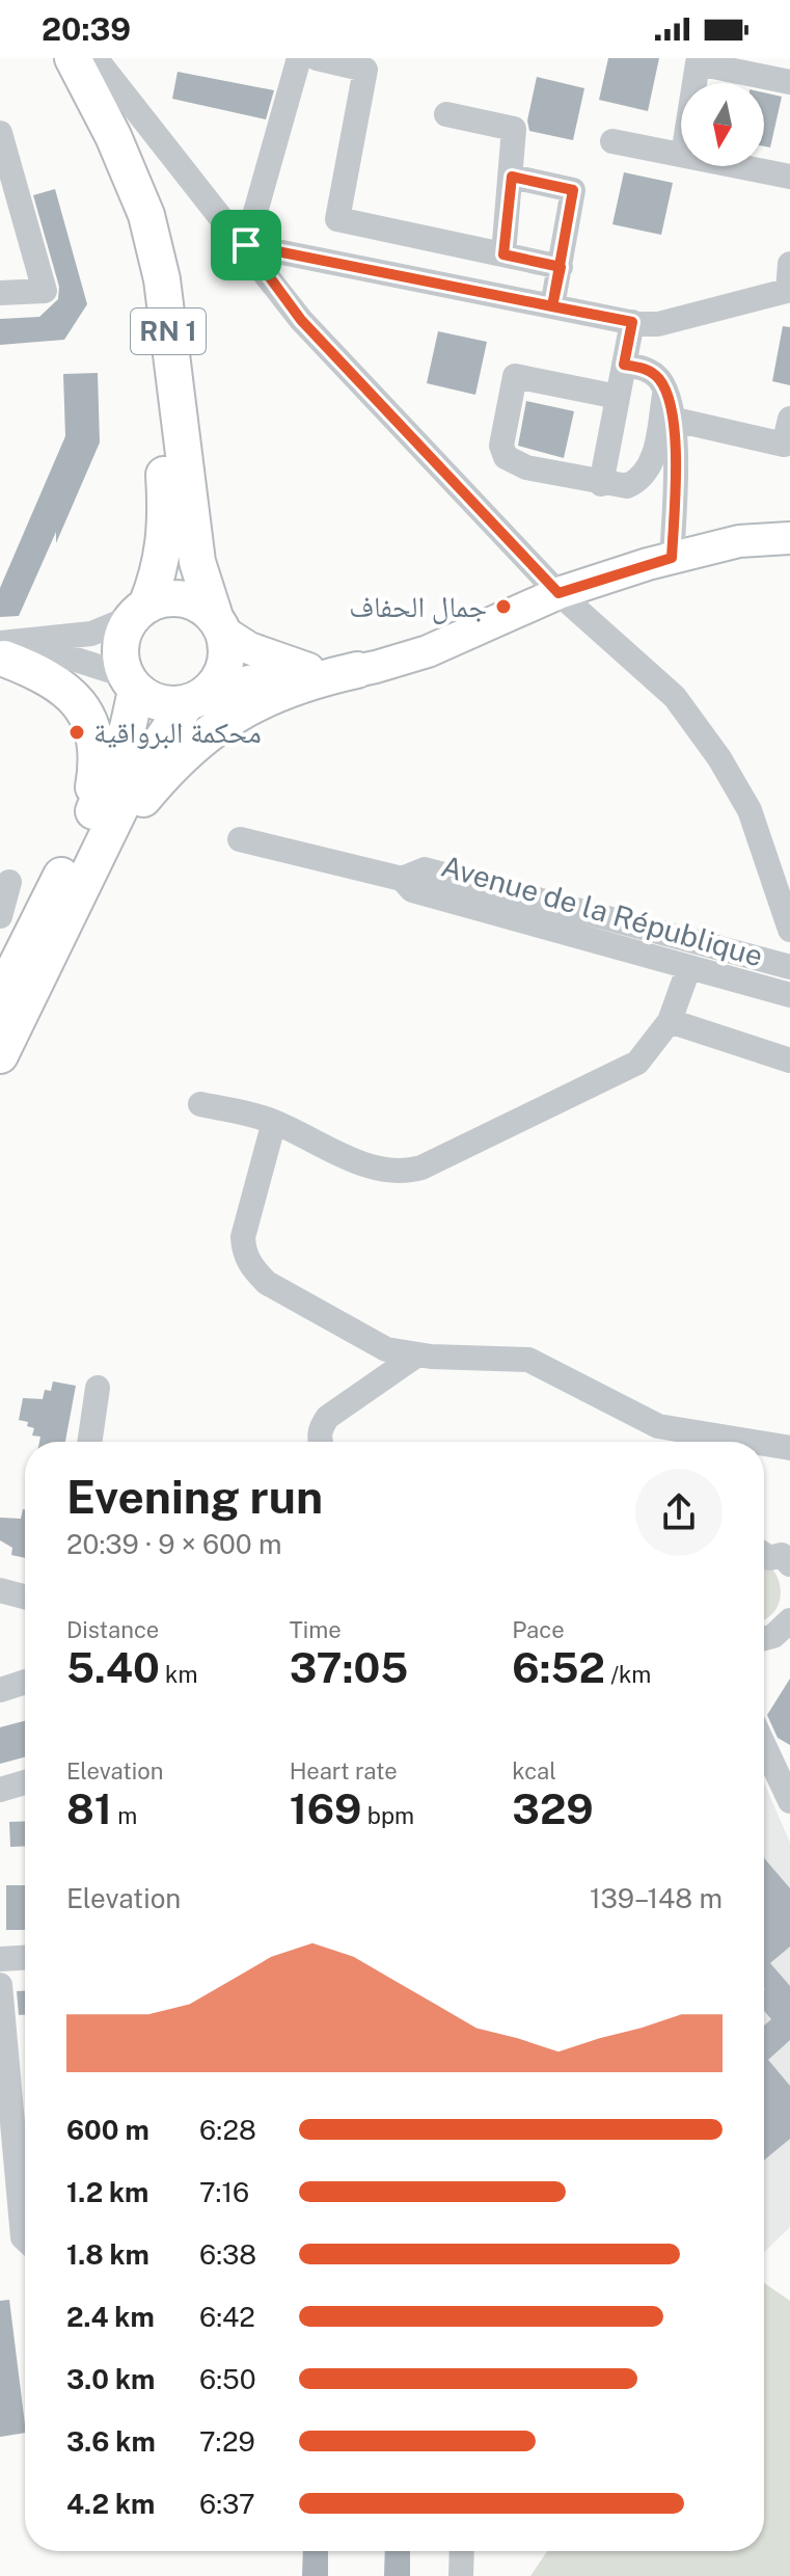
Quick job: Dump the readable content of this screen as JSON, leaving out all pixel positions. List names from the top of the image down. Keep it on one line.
{"streets":{"highway":["RN 1"],"street":["Avenue de la République"]},"places":["جمال الحفاف","محكمة البرواقية"],"north":"bottom","page":{"status":"20:39","heading":["Evening run","20:39 · 9 × 600 m"],"stats":[["Distance","5.40 km"],["Time","37:05"],["Pace","6:52 /km"],["Elevation","81 m"],["Heart rate","169 bpm"],["kcal","329"]],"chart":["Elevation","139–148 m"],"list":[{"name":"600 m","note":"6:28"},{"name":"1.2 km","note":"7:16"},{"name":"1.8 km","note":"6:38"},{"name":"2.4 km","note":"6:42"},{"name":"3.0 km","note":"6:50"},{"name":"3.6 km","note":"7:29"},{"name":"4.2 km","note":"6:37"}]}}
